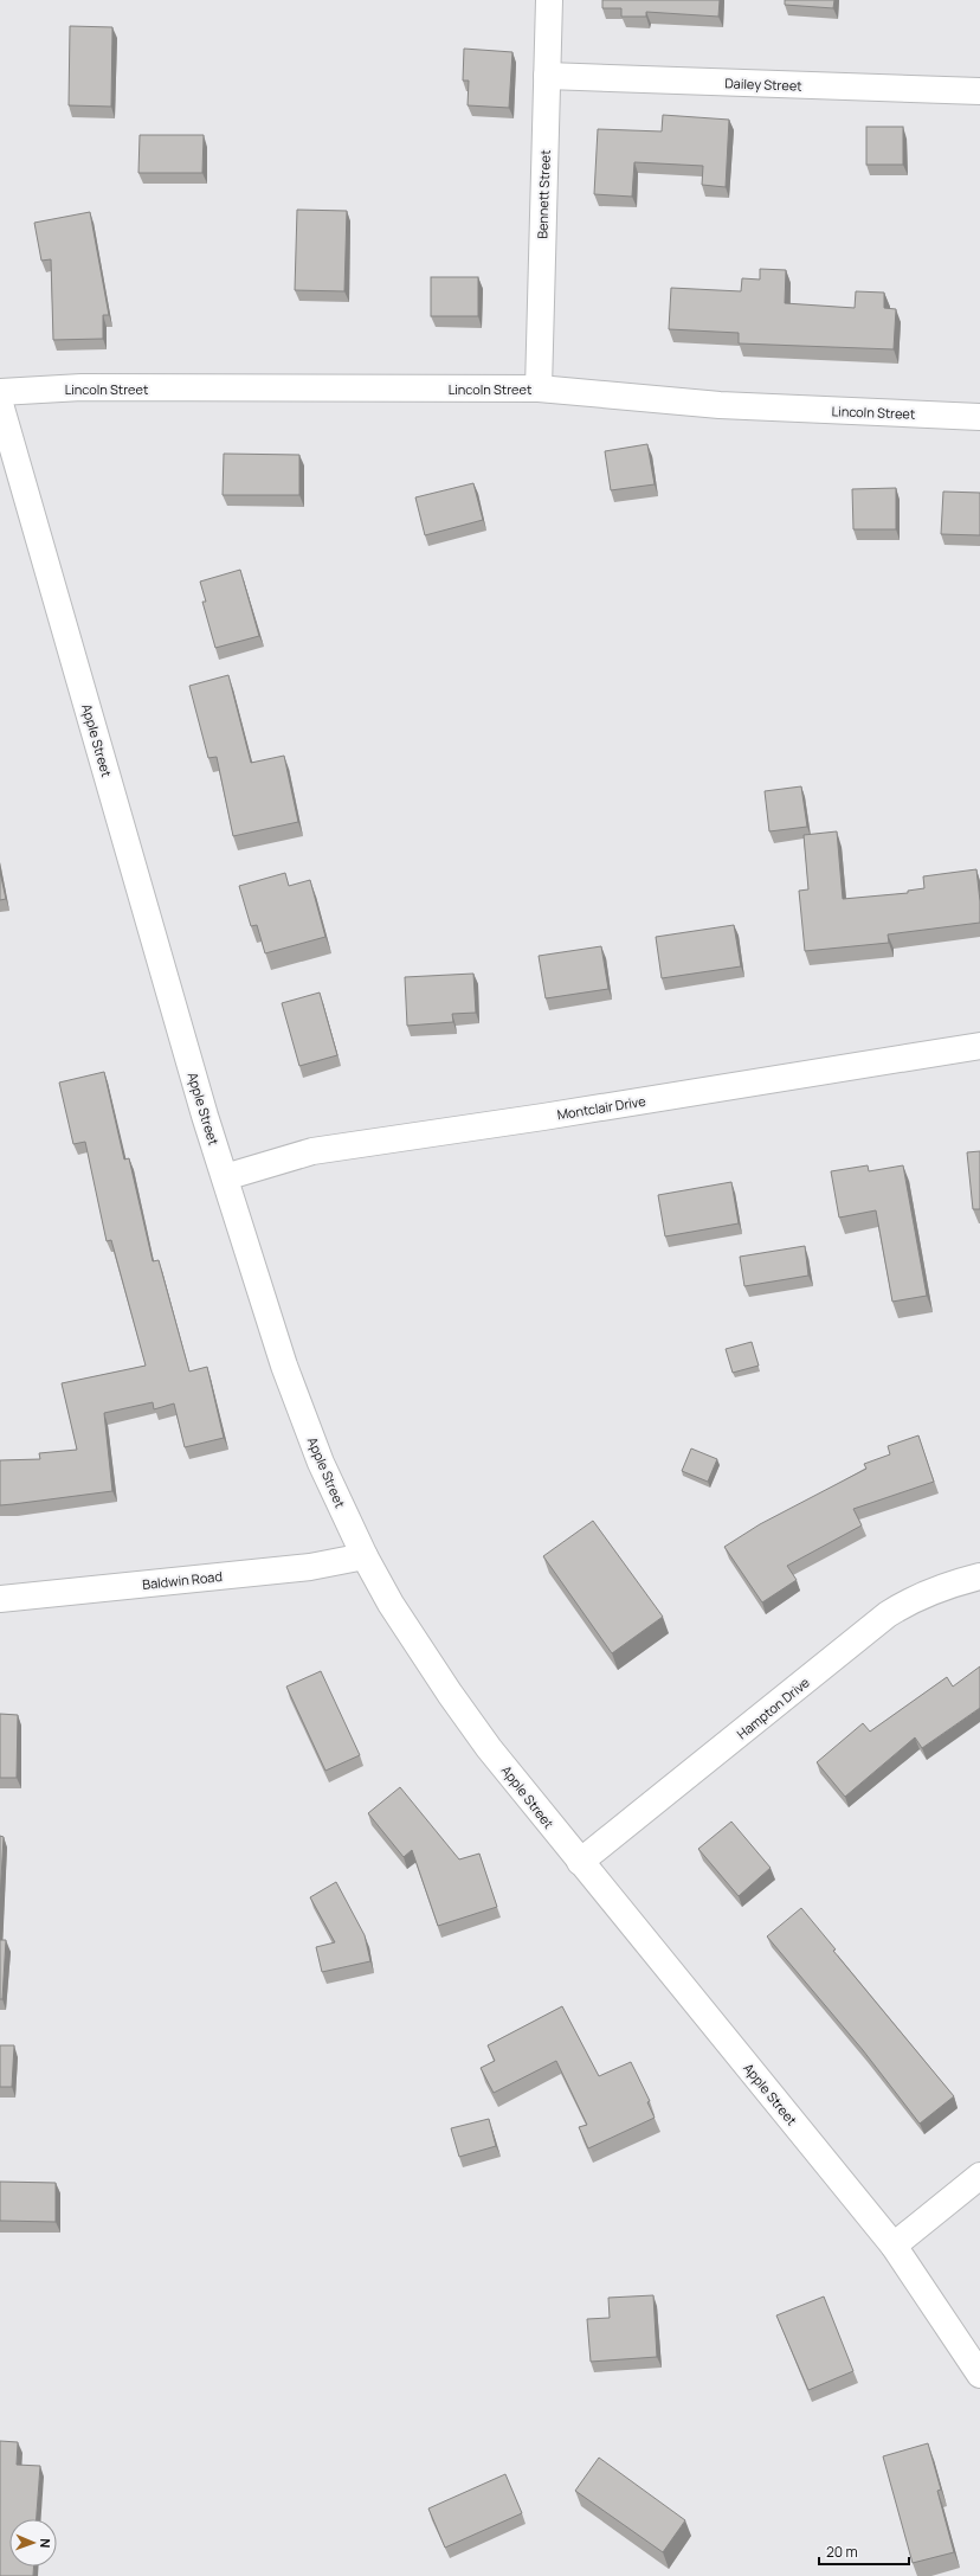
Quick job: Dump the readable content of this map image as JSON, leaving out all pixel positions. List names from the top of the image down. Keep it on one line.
{"streets":{"street":["Dailey Street","Bennett Street","Lincoln Street","Apple Street","Montclair Drive","Baldwin Road","Hampton Drive"]},"crossings":[["Dailey Street","Bennett Street"],["Bennett Street","Lincoln Street"],["Apple Street","Montclair Drive"],["Apple Street","Baldwin Road"],["Apple Street","Hampton Drive"]],"scale_bar":"20 m","north":"right"}
